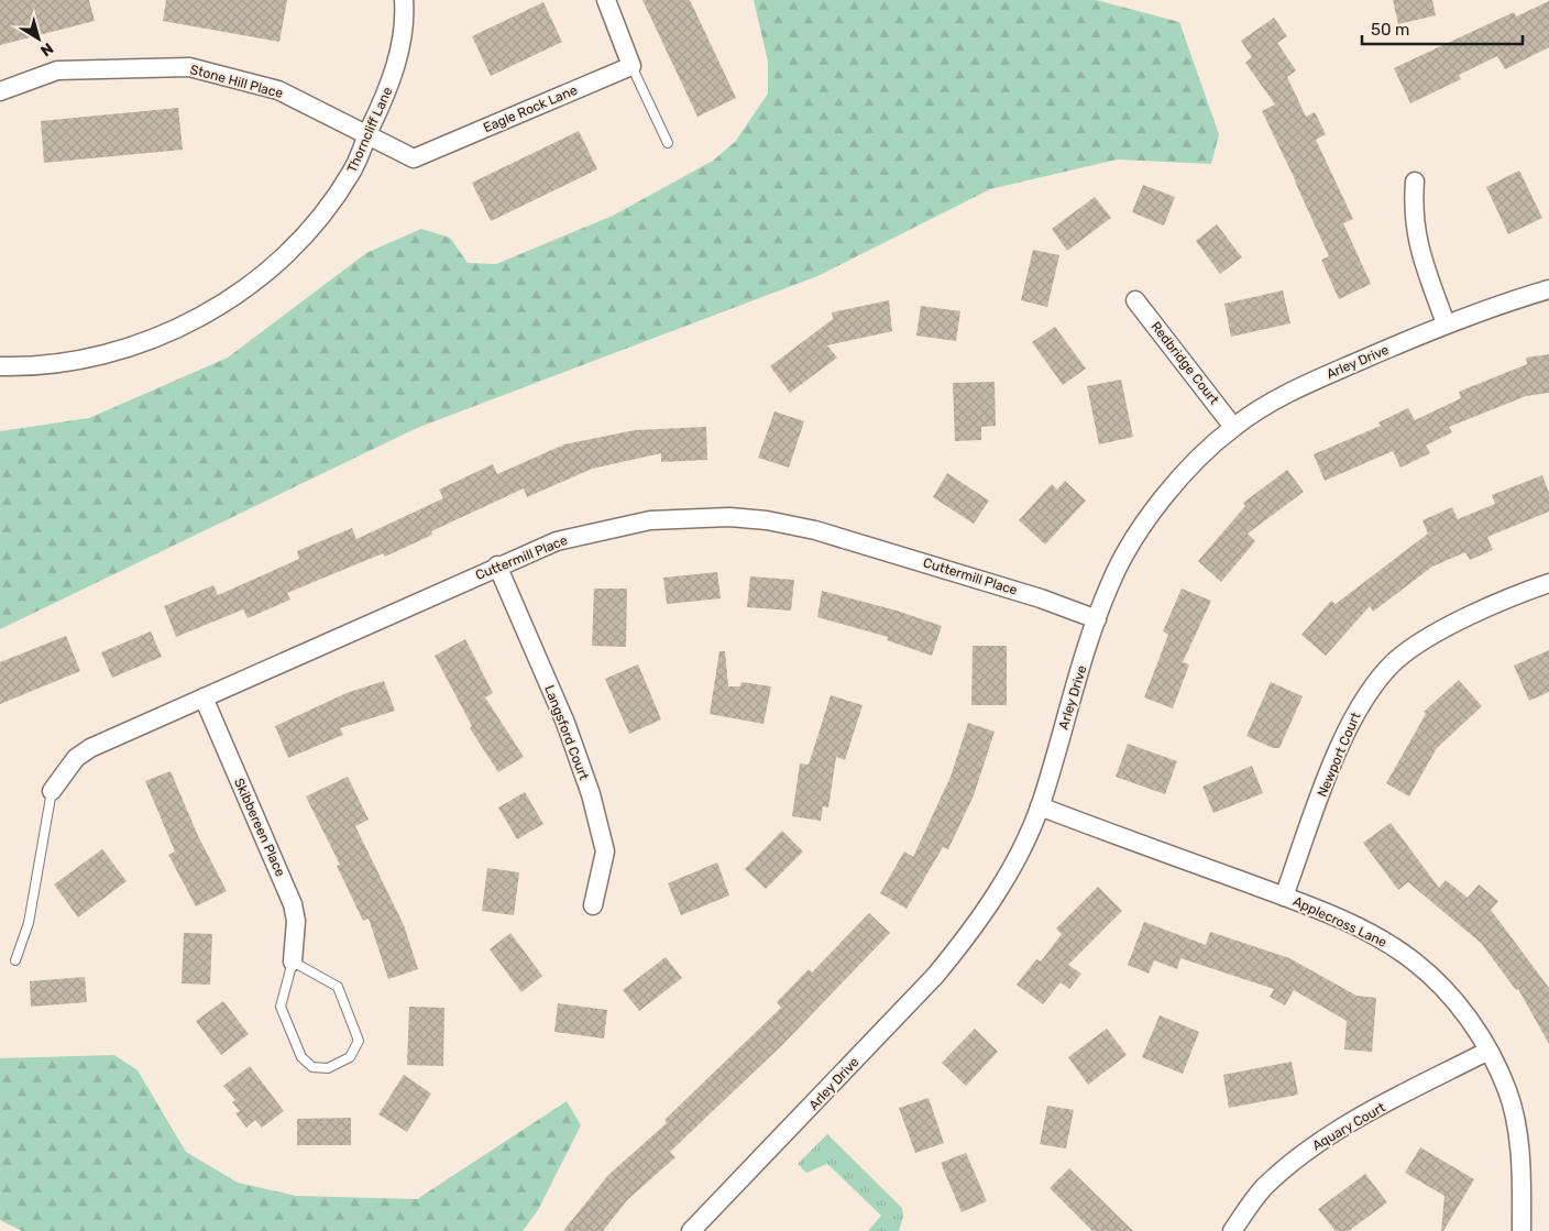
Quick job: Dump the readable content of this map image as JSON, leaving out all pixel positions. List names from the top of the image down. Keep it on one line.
{"streets":{"street":["Stone Hill Place","Eagle Rock Lane","Thorncliff Lane","Arley Drive","Redbridge Court","Cuttermill Place","Langsford Court","Newport Court","Skibbereen Place","Applecross Lane","Aquary Court"]},"crossings":[["Stone Hill Place","Eagle Rock Lane"],["Stone Hill Place","Thorncliff Lane"],["Eagle Rock Lane","Thorncliff Lane"],["Arley Drive","Redbridge Court"],["Arley Drive","Cuttermill Place"],["Arley Drive","Applecross Lane"],["Cuttermill Place","Langsford Court"],["Cuttermill Place","Skibbereen Place"],["Newport Court","Applecross Lane"],["Applecross Lane","Aquary Court"]],"scale_bar":"50 m","north":"bottom right"}
